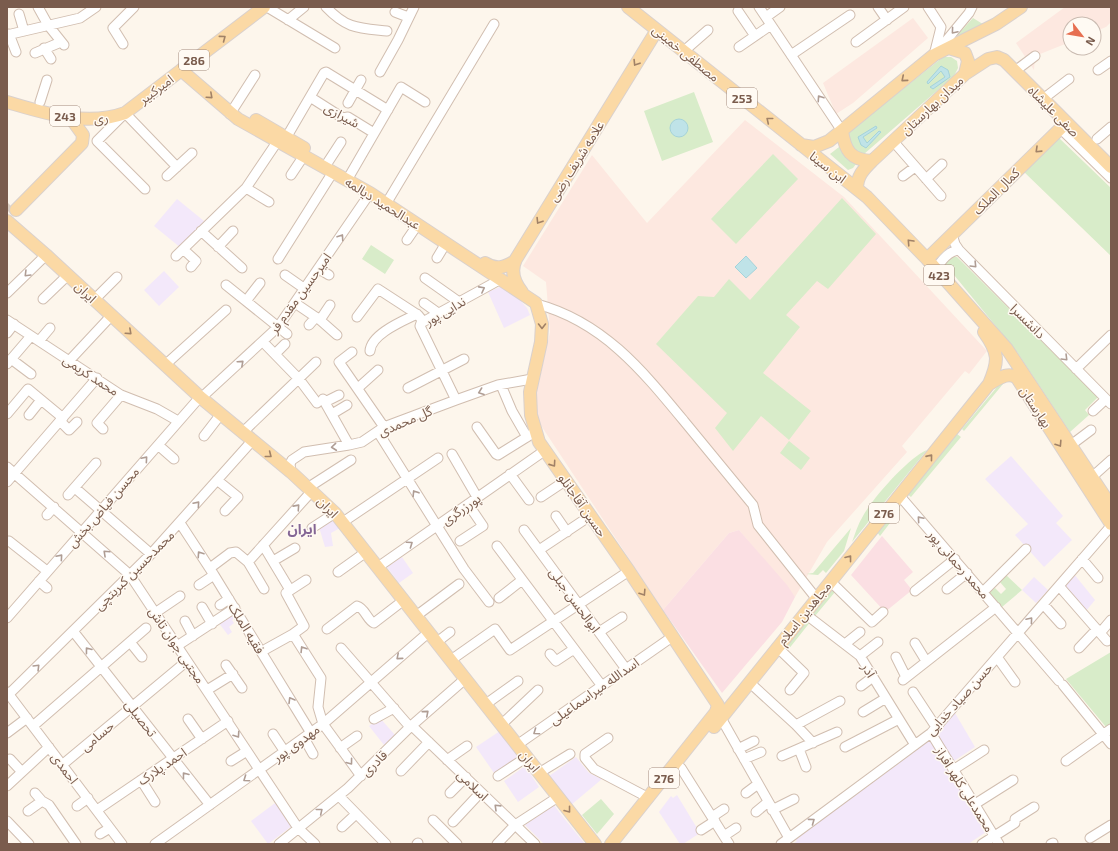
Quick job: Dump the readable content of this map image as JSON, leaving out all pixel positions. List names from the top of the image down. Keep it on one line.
{"streets":{"main road":["مصطفی خمینی","286","امیرکبیر","253","میدان بهارستان","صفی علیشاه","243","ری","علامه شریف رضی","ابن سینا","کمال الملک","عبدالحمید دیالمه","423","ایران","بهارستان","حسین آقاجانلو","276","مجاهدین اسلام"],"street":["شیرازی","امیرحسین مقدم فر","ندایی پور","دانشسرا","محمد کریمی","گل محمدی","محسن فیاض بخش","پورزرگری","محمد رحمانی پور","محمدحسین کبریتچی","ابوالحسن جبلی","فقیه الملک","مجتبی جوان تاش","آذر","اسدالله میراسماعیلی","حسن صیاد خدایی","تحصیلی","حسامی","مهدوی پور","قادرى","احمد پلارک","احمدی","اسلامی","محمدعلی کلهر افراز"]},"crossings":[["مصطفی خمینی","علامه شریف رضی"],["مصطفی خمینی","ابن سینا"],["امیرکبیر","ری"],["امیرکبیر","عبدالحمید دیالمه"],["میدان بهارستان","صفی علیشاه"],["میدان بهارستان","ابن سینا"],["میدان بهارستان","بهارستان"],["صفی علیشاه","کمال الملک"],["ابن سینا","بهارستان"],["کمال الملک","دانشسرا"],["کمال الملک","بهارستان"],["عبدالحمید دیالمه","امیرحسین مقدم فر"],["عبدالحمید دیالمه","ندایی پور"],["ایران","امیرحسین مقدم فر"],["ایران","گل محمدی"],["ایران","محسن فیاض بخش"],["ایران","پورزرگری"],["ایران","محمدحسین کبریتچی"],["ایران","اسدالله میراسماعیلی"],["ایران","مهدوی پور"],["ایران","قادرى"],["امیرحسین مقدم فر","محسن فیاض بخش"],["ندایی پور","گل محمدی"],["محمد کریمی","محسن فیاض بخش"],["بهارستان","مجاهدین اسلام"],["بهارستان","حسن صیاد خدایی"],["گل محمدی","حسین آقاجانلو"],["حسین آقاجانلو","پورزرگری"],["حسین آقاجانلو","اسدالله میراسماعیلی"],["محسن فیاض بخش","مجتبی جوان تاش"],["محمد رحمانی پور","مجاهدین اسلام"],["محمد رحمانی پور","حسن صیاد خدایی"],["محمدحسین کبریتچی","فقیه الملک"],["محمدحسین کبریتچی","مجتبی جوان تاش"],["محمدحسین کبریتچی","تحصیلی"],["محمدحسین کبریتچی","احمدی"],["ابوالحسن جبلی","اسدالله میراسماعیلی"],["مجاهدین اسلام","آذر"],["فقیه الملک","مهدوی پور"],["مجتبی جوان تاش","حسامی"],["مجتبی جوان تاش","مهدوی پور"],["مجتبی جوان تاش","قادرى"],["مجتبی جوان تاش","احمد پلارک"],["آذر","حسن صیاد خدایی"],["حسن صیاد خدایی","محمدعلی کلهر افراز"],["تحصیلی","حسامی"],["تحصیلی","مهدوی پور"],["تحصیلی","احمد پلارک"],["حسامی","احمدی"],["مهدوی پور","اسلامی"],["قادرى","اسلامی"],["احمد پلارک","احمدی"]],"one_way":["مصطفی خمینی","امیرکبیر","علامه شریف رضی","کمال الملک","دانشسرا","حسین آقاجانلو","محسن فیاض بخش","تحصیلی","مهدوی پور"],"districts":["ایران"],"north":"bottom right"}
